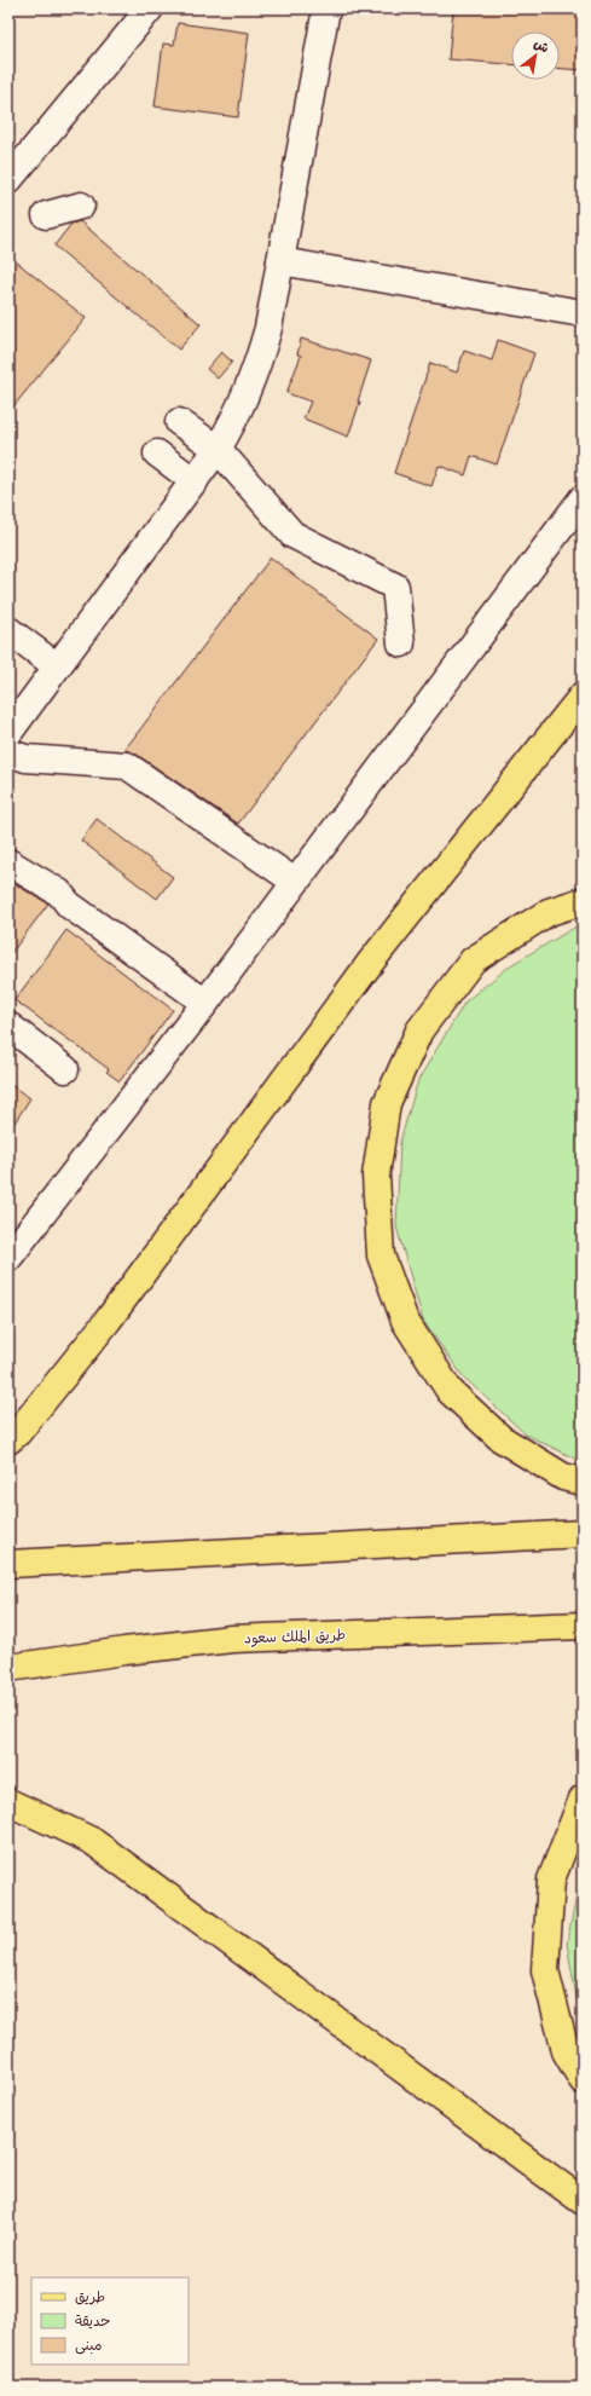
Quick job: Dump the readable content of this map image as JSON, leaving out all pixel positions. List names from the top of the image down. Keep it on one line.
{"streets":{"main road":["طريق الملك سعود"]},"legend":["طريق","حديقة","مبنى"],"north":"top right"}
